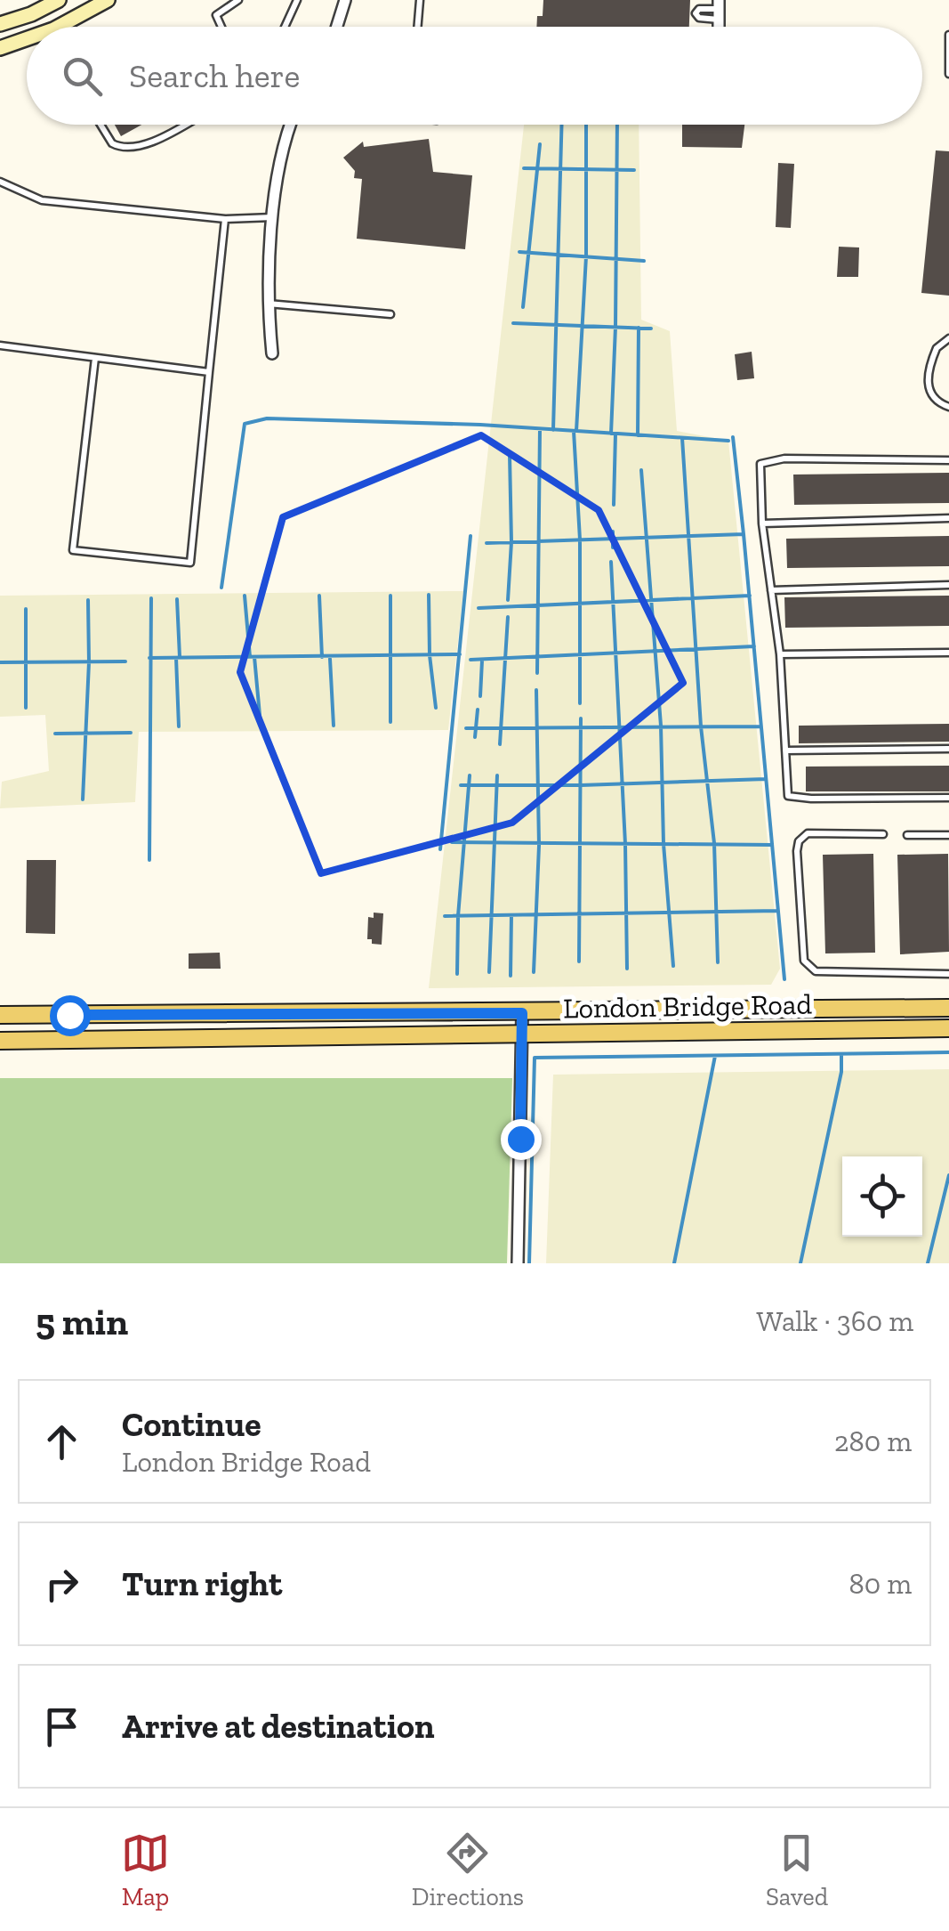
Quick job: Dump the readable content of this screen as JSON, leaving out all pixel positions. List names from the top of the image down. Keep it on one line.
{"streets":{"main road":["London Bridge Road"]},"page":{"search":"Search here","heading":["5 min","Walk · 360 m"],"list":[["Continue","London Bridge Road","280 m"],["Turn right","80 m"],"Arrive at destination"],"nav":["Map","Directions","Saved"]}}
